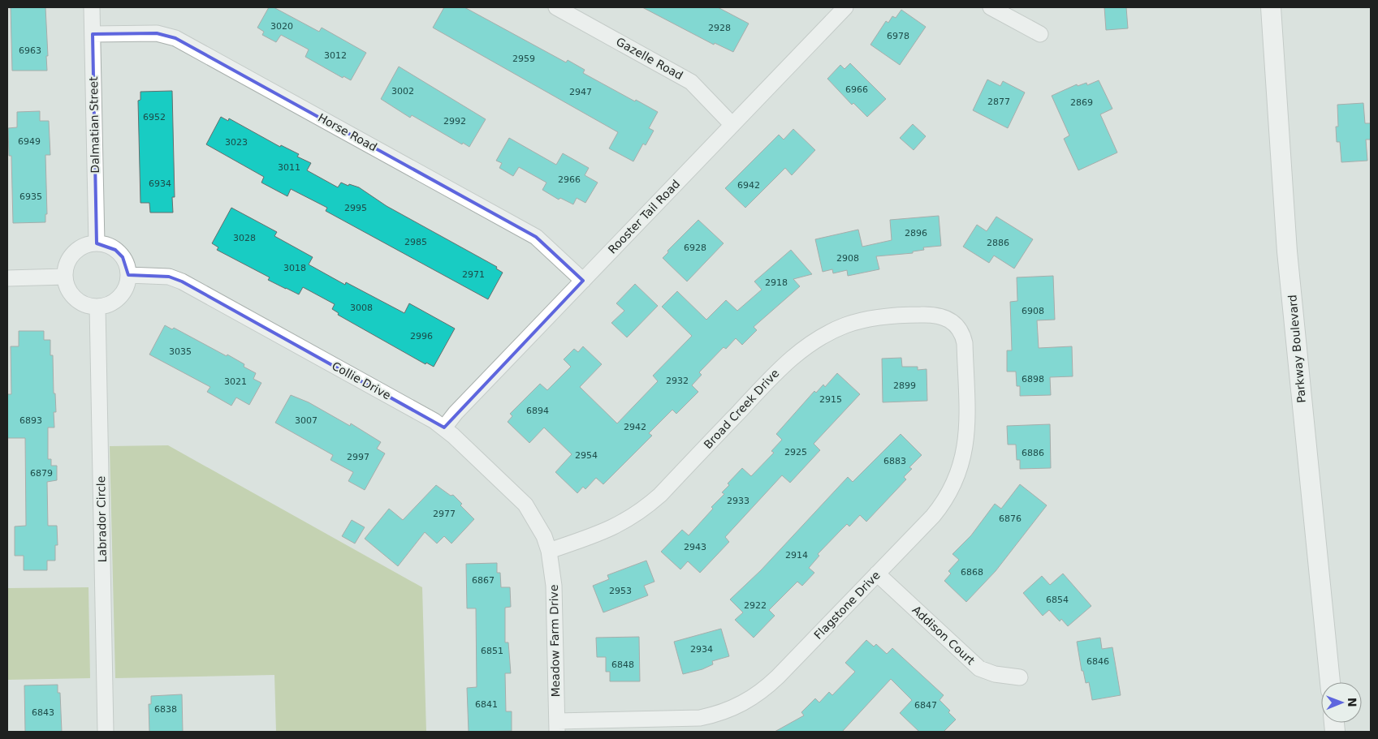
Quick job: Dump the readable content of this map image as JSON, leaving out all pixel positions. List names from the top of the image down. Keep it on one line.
{"streets":{"street":["Gazelle Road","Dalmatian Street","Horse Road","Rooster Tail Road","Parkway Boulevard","Collie Drive","Broad Creek Drive","Labrador Circle","Flagstone Drive","Addison Court","Meadow Farm Drive"]},"crossings":[["Gazelle Road","Rooster Tail Road"],["Dalmatian Street","Horse Road"],["Dalmatian Street","Collie Drive"],["Dalmatian Street","Labrador Circle"],["Horse Road","Rooster Tail Road"],["Rooster Tail Road","Collie Drive"],["Collie Drive","Broad Creek Drive"],["Collie Drive","Labrador Circle"],["Collie Drive","Meadow Farm Drive"],["Broad Creek Drive","Flagstone Drive"],["Broad Creek Drive","Meadow Farm Drive"],["Flagstone Drive","Addison Court"],["Flagstone Drive","Meadow Farm Drive"]],"house_numbers":["3020","2928","6978","6963","3012","2959","6966","3002","2947","2877","2869","6952","2992","6949","3023","3011","2966","6934","6942","6935","2995","2896","3028","2985","2886","6928","2908","3018","2971","2918","3008","6908","2996","3035","6898","2932","3021","2899","2915","6894","6893","3007","2942","2925","6886","2954","2997","6883","6879","2933","2977","6876","2943","2914","6868","6867","2953","6854","2922","2934","6851","6846","6848","6841","6847","6838","6843"],"north":"right"}
